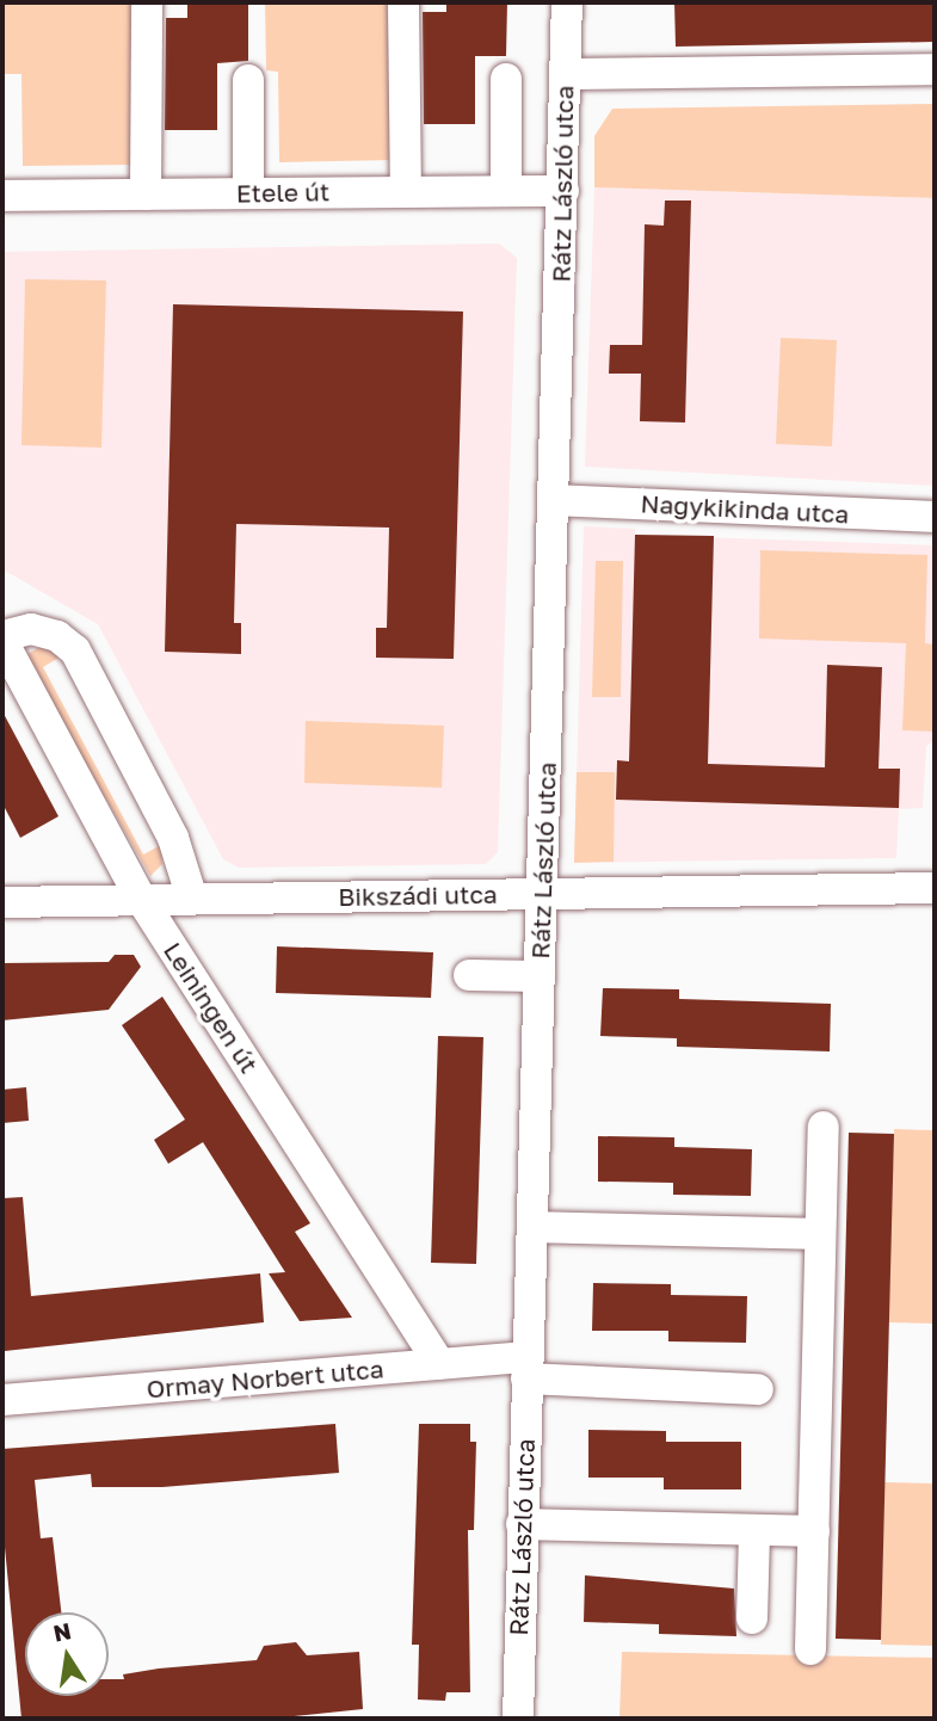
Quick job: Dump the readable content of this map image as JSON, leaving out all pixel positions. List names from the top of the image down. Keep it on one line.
{"streets":{"street":["Rátz László utca","Etele út","Nagykikinda utca","Bikszádi utca","Leiningen út","Ormay Norbert utca"]},"crossings":[["Rátz László utca","Etele út"],["Rátz László utca","Nagykikinda utca"],["Rátz László utca","Bikszádi utca"],["Rátz László utca","Ormay Norbert utca"],["Bikszádi utca","Leiningen út"],["Leiningen út","Ormay Norbert utca"]],"north":"top"}
